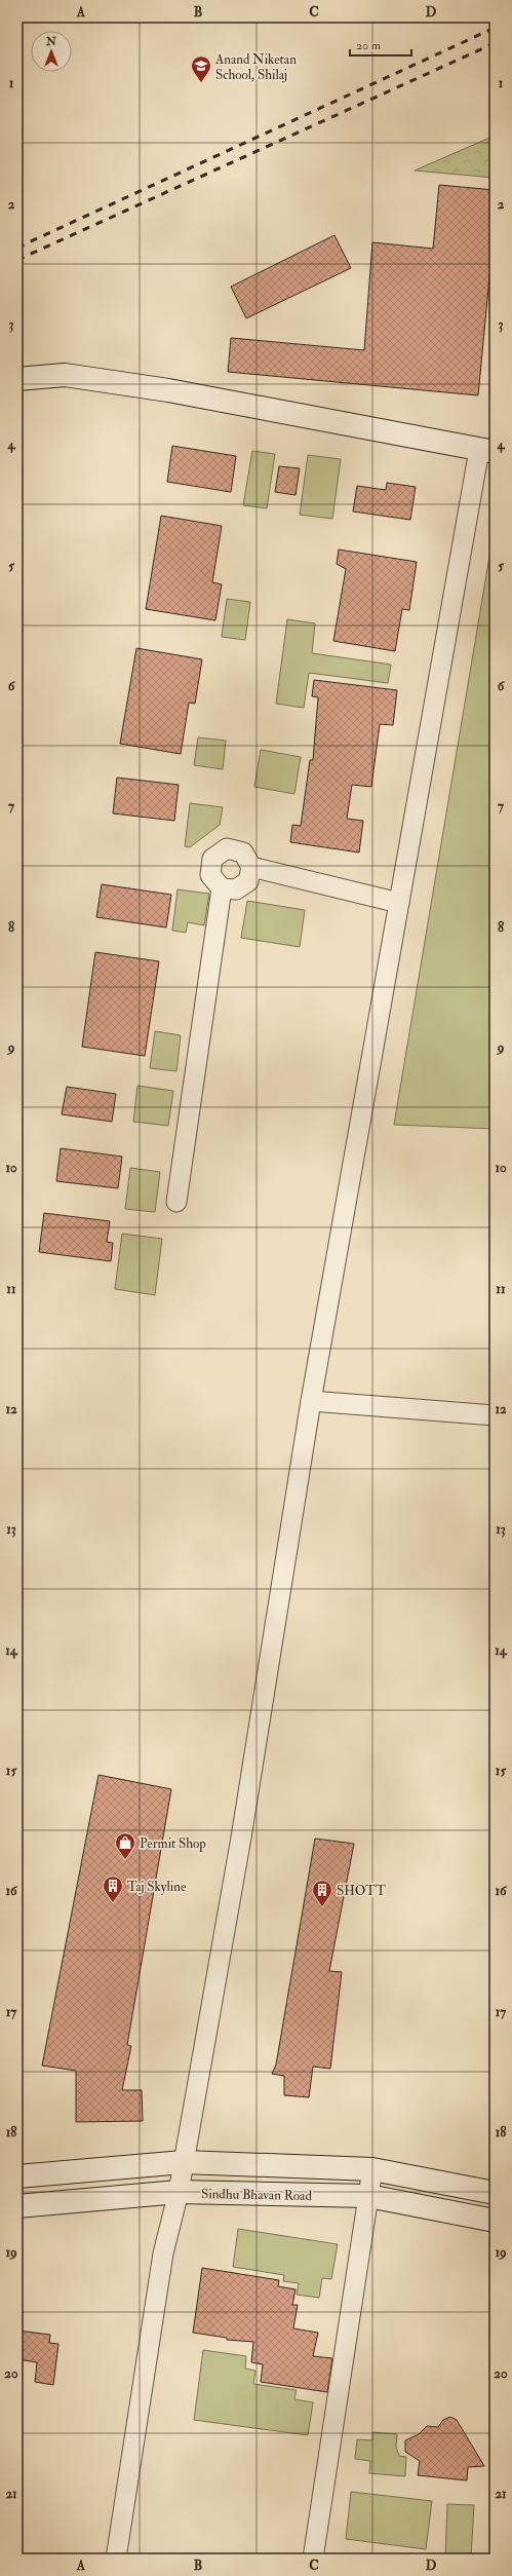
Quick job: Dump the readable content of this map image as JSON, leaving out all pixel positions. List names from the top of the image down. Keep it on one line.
{"streets":{"main road":["Sindhu Bhavan Road"]},"places":{"school or university":["Anand Niketan School, Shilaj"],"shop":["Permit Shop"],"building":["Taj Skyline","SHOTT"]},"scale_bar":"20 m","north":"top","grid":{"columns":["A","B","C","D"],"rows":["1","2","3","4","5","6","7","8","9","10","11","12","13","14","15","16","17","18","19","20","21"]}}
